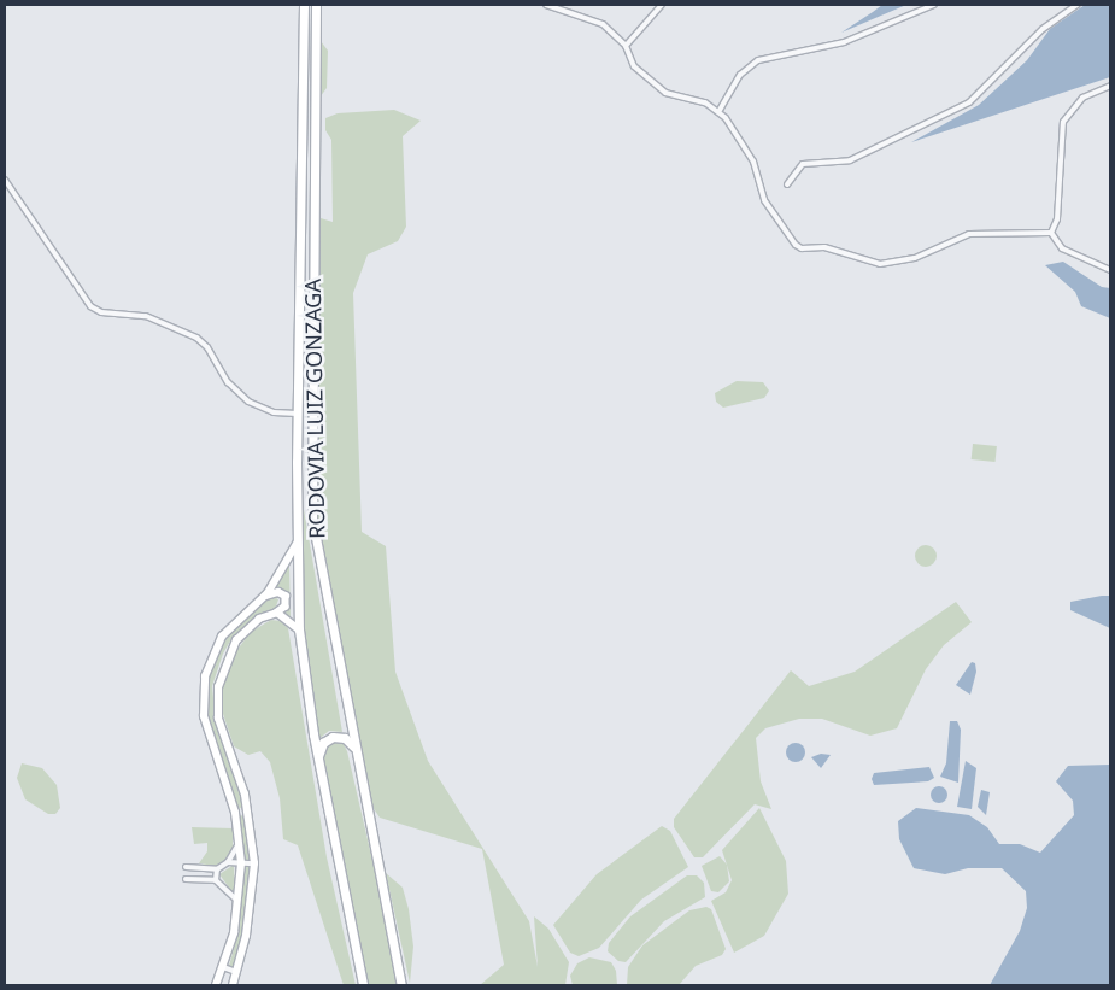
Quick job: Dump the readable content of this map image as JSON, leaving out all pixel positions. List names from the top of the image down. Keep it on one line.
{"streets":{"highway":["RODOVIA LUIZ GONZAGA"]}}
